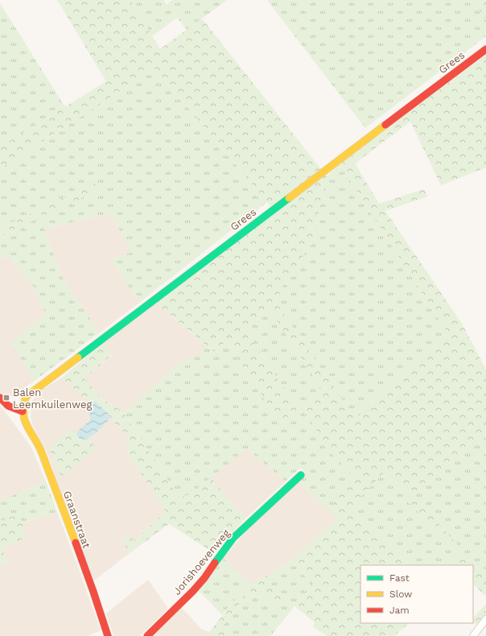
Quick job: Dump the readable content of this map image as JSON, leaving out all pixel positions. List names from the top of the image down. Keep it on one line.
{"streets":{"street":["Grees","Graanstraat","Jorishoevenweg"]},"crossings":[["Grees","Graanstraat"]],"places":{"transit":["Balen Leemkuilenweg"]},"legend":["Fast","Slow","Jam"]}
